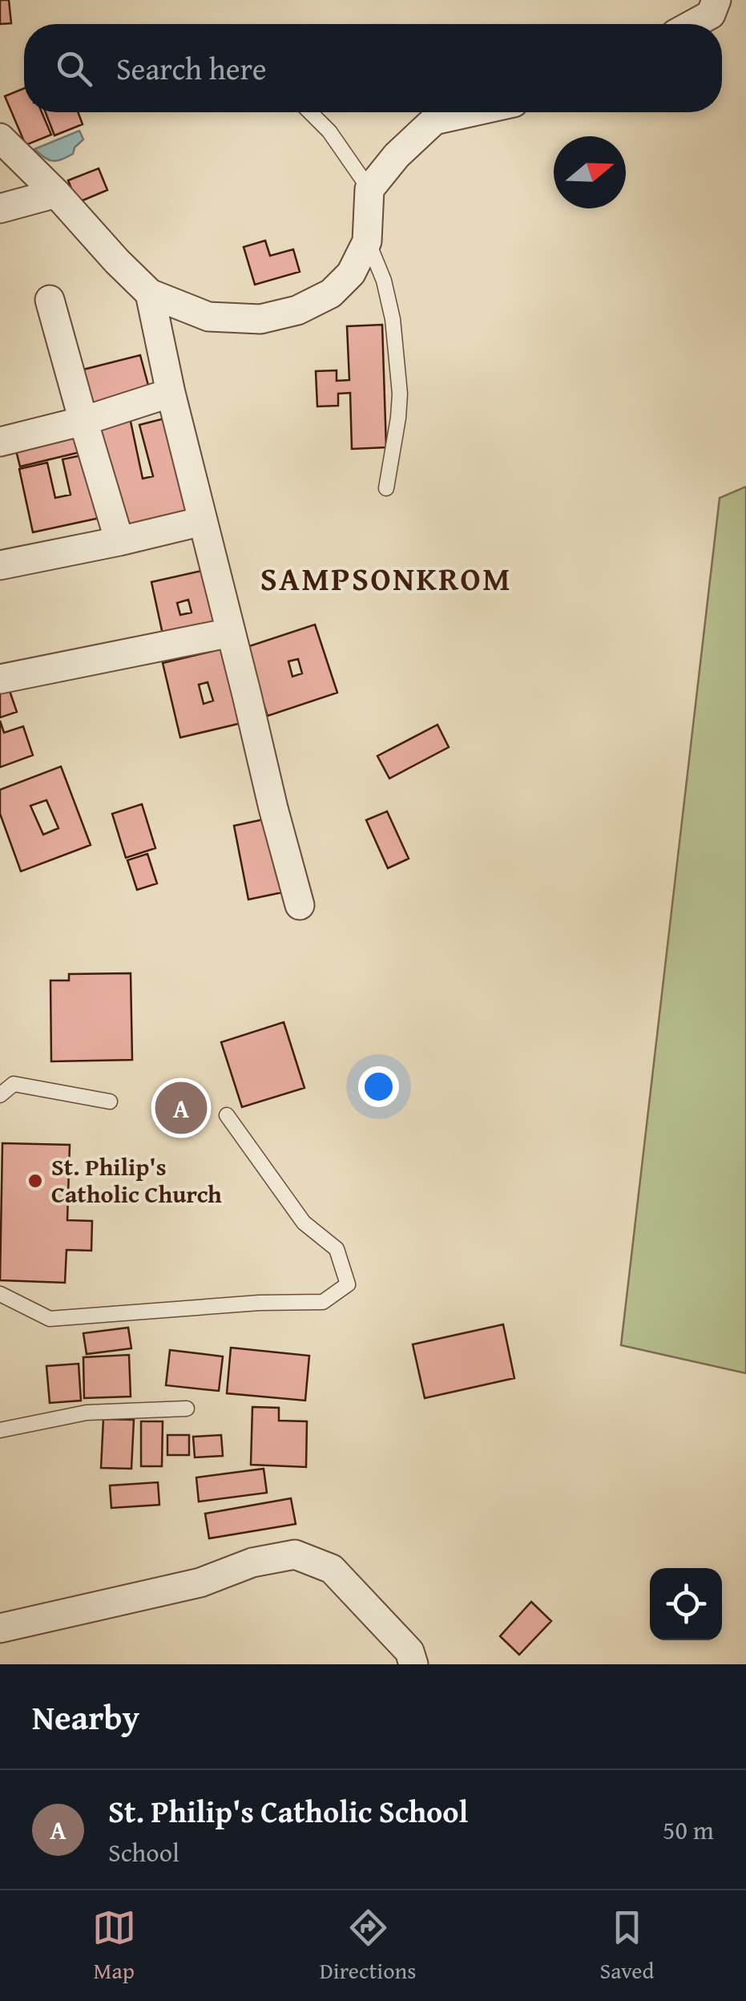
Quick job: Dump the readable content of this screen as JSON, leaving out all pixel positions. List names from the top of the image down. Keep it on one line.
{"districts":["SAMPSONKROM"],"places":["St. Philip's Catholic Church"],"north":"right","page":{"search":"Search here","pins":"A","heading":"Nearby","list":[{"mark":"A","name":"St. Philip's Catholic School","note":"School","value":"50 m"}],"nav":["Map","Directions","Saved"]}}
